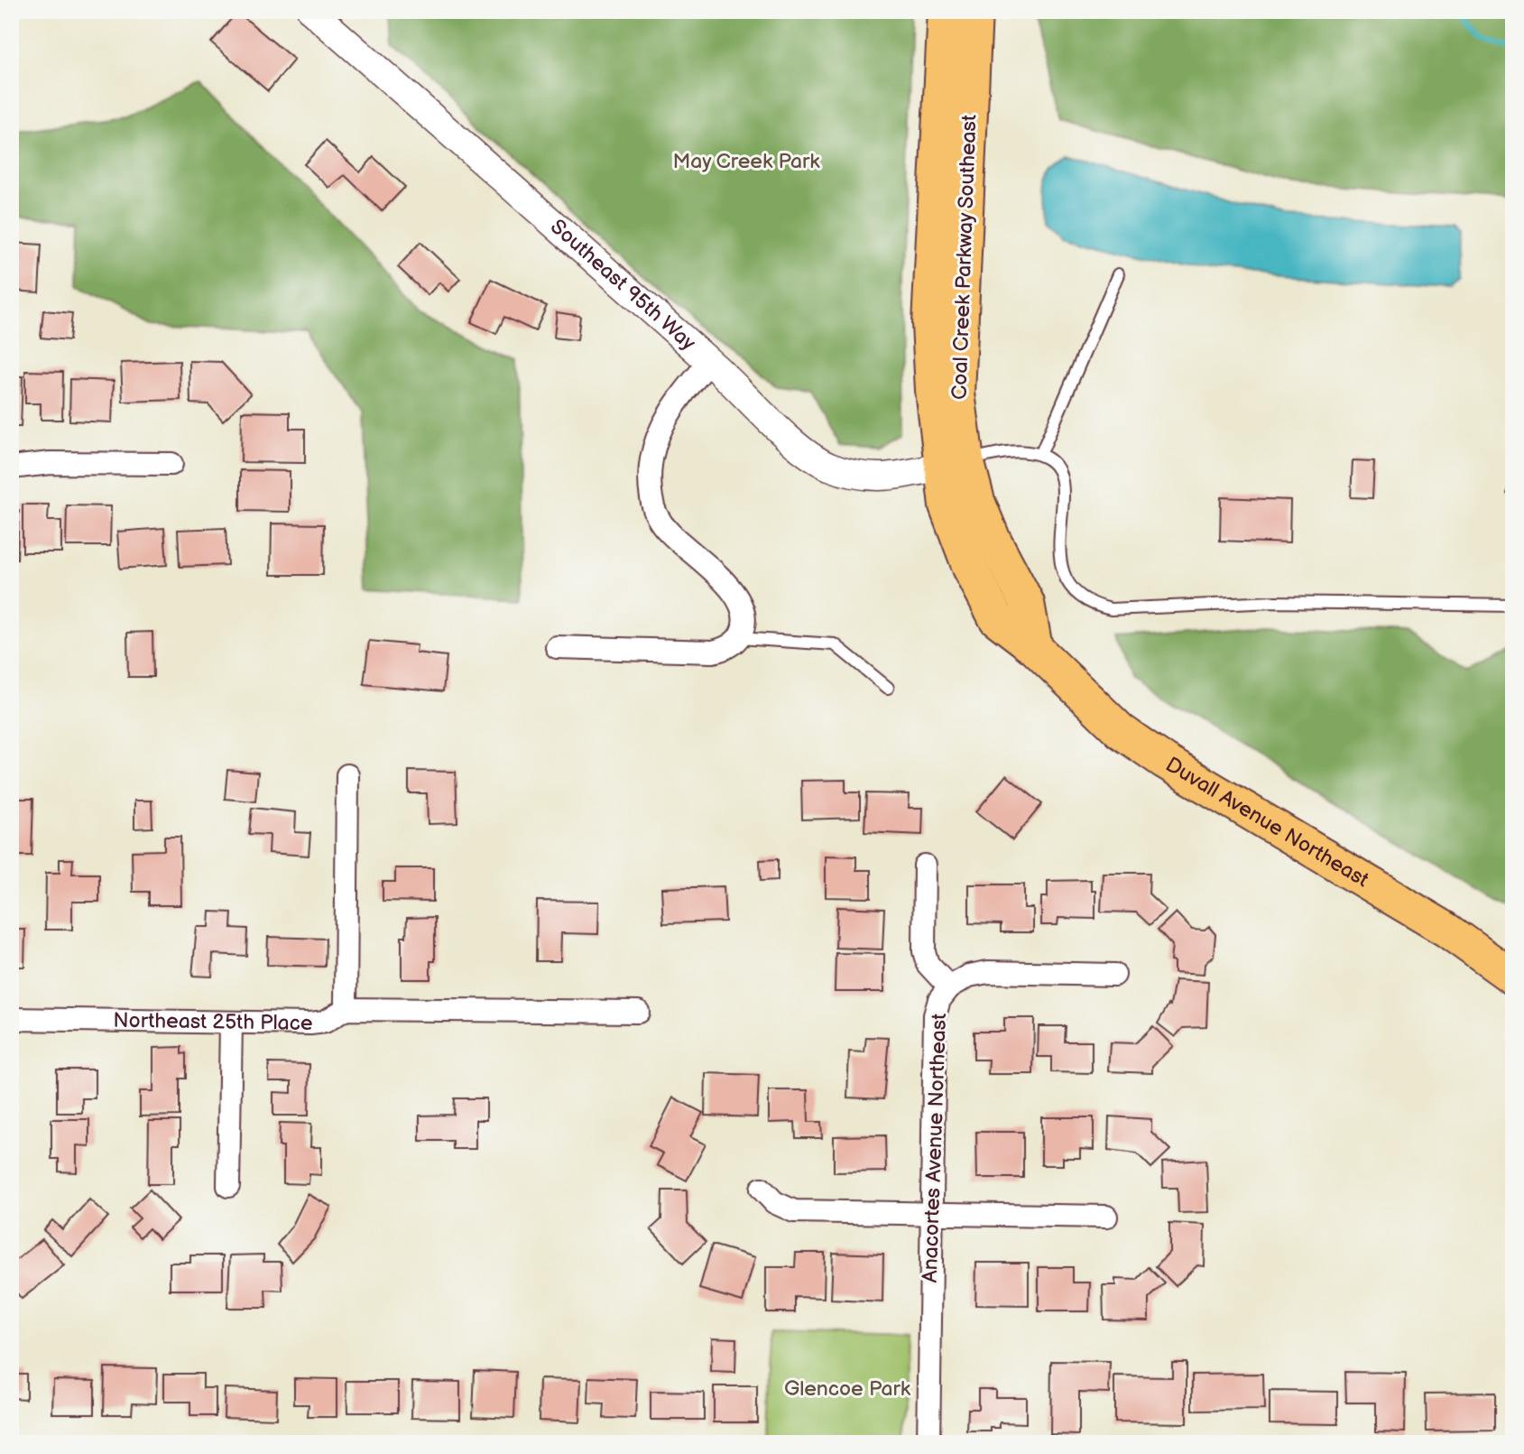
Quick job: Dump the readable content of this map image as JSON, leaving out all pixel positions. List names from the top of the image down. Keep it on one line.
{"streets":{"main road":["Coal Creek Parkway Southeast","Duvall Avenue Northeast"],"street":["Southeast 95th Way","Northeast 25th Place","Anacortes Avenue Northeast"]},"crossings":[["Coal Creek Parkway Southeast","Southeast 95th Way"],["Coal Creek Parkway Southeast","Duvall Avenue Northeast"],["Southeast 95th Way","Duvall Avenue Northeast"]],"parks":["May Creek Park","Glencoe Park"]}
